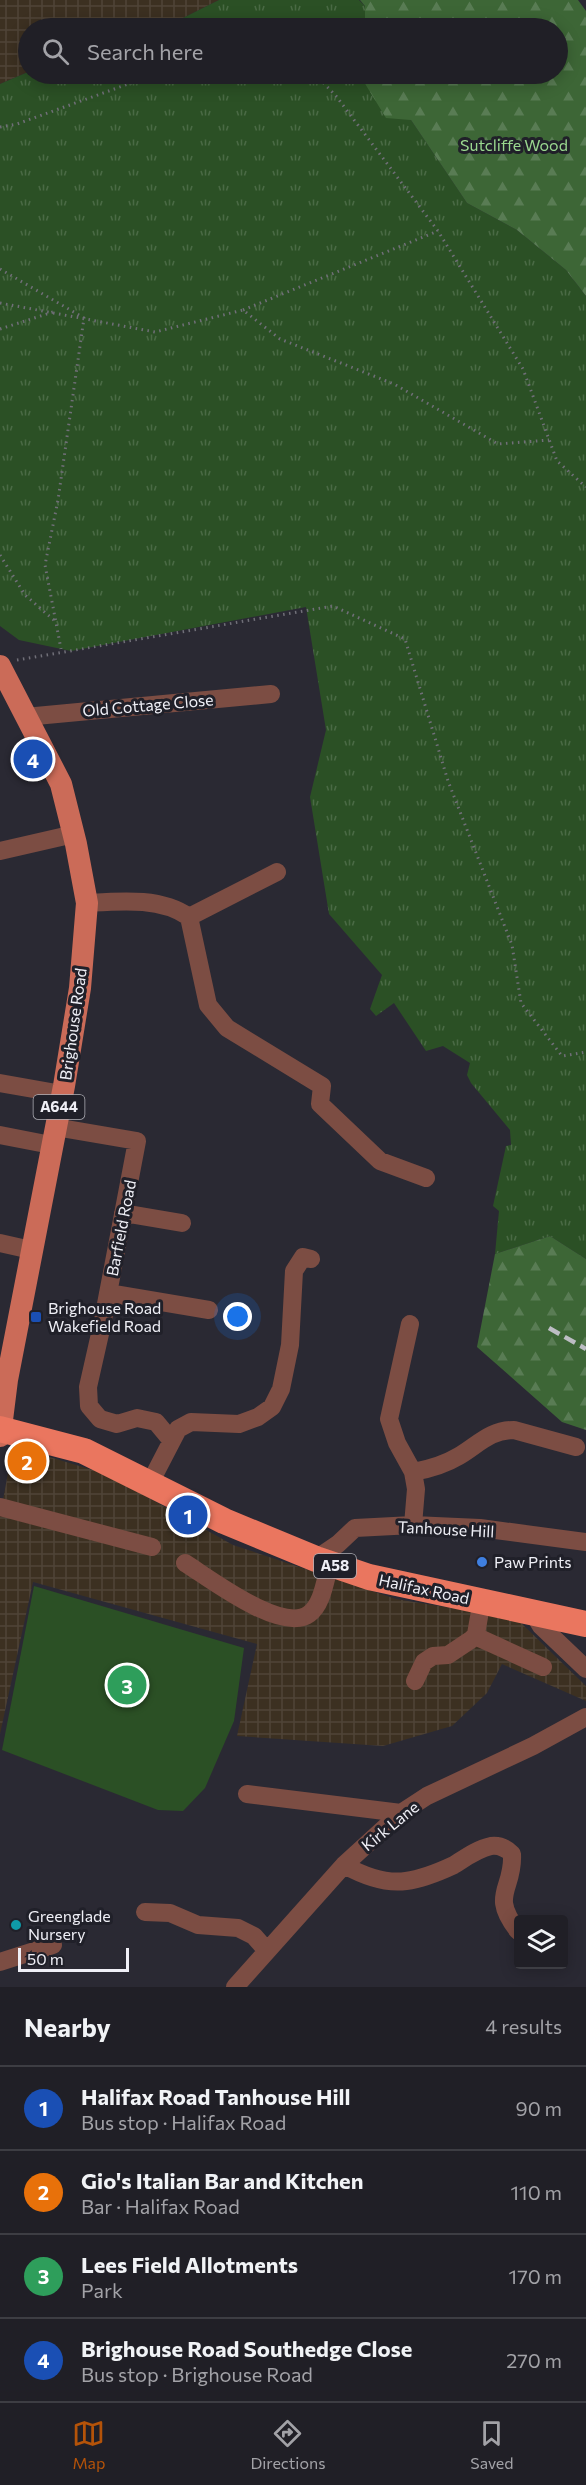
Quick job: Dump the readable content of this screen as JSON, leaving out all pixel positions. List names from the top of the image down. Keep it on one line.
{"streets":{"highway":["A58","Halifax Road"],"main road":["Brighouse Road","A644"],"street":["Old Cottage Close","Barfield Road","Tanhouse Hill","Kirk Lane"]},"crossings":[["Old Cottage Close","Brighouse Road"],["Brighouse Road","A644"],["Brighouse Road","Barfield Road"],["Brighouse Road","Halifax Road"],["A644","Halifax Road"],["Tanhouse Hill","Halifax Road"]],"parks":["Sutcliffe Wood"],"places":{"transit":["Brighouse Road Wakefield Road"],"other":["Paw Prints","Greenglade Nursery"]},"scale_bar":"50 m","page":{"search":"Search here","pins":["4","2","1","3"],"scale":"50 m","heading":["Nearby","4 results"],"list":[{"mark":"1","name":"Halifax Road Tanhouse Hill","note":"Bus stop · Halifax Road","value":"90 m"},{"mark":"2","name":"Gio's Italian Bar and Kitchen","note":"Bar · Halifax Road","value":"110 m"},{"mark":"3","name":"Lees Field Allotments","note":"Park","value":"170 m"},{"mark":"4","name":"Brighouse Road Southedge Close","note":"Bus stop · Brighouse Road","value":"270 m"}],"nav":["Map","Directions","Saved"]}}
